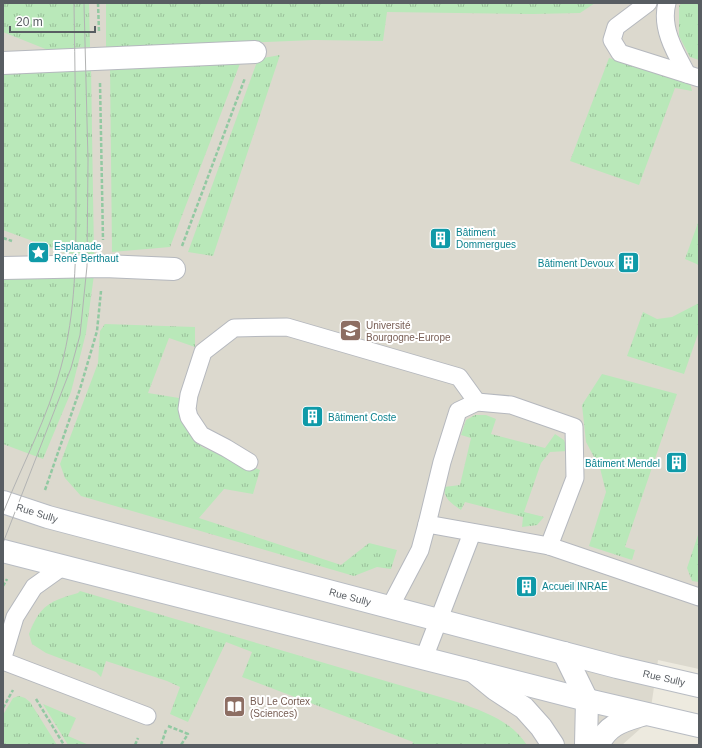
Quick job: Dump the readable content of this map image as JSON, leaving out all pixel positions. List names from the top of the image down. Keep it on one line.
{"streets":{"main road":["Rue Sully"]},"places":{"building":["Bâtiment Dommergues","Bâtiment Devoux","Bâtiment Coste","Bâtiment Mendel","Accueil INRAE"],"place":["Esplanade René Berthaut"],"school or university":["Université Bourgogne-Europe"],"library":["BU Le Cortex (Sciences)"]},"scale_bar":"20 m"}
